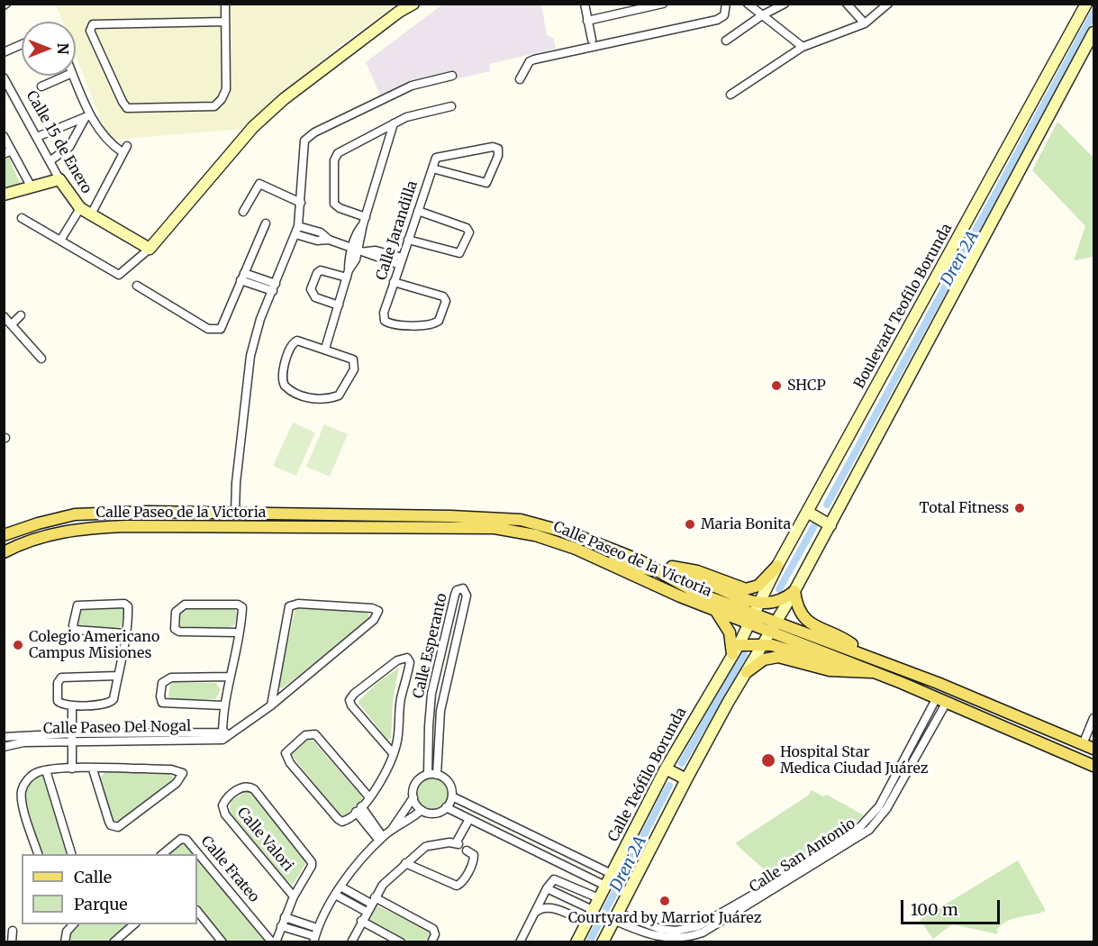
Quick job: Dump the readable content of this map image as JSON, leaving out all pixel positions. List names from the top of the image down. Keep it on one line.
{"streets":{"main road":["Calle 15 de Enero","Boulevard Teofilo Borunda","Calle Paseo de la Victoria","Calle Teófilo Borunda"],"street":["Calle Jarandilla","Calle Esperanto","Calle Paseo Del Nogal","Calle Valori","Calle San Antonio","Calle Frateo"]},"crossings":[["Boulevard Teofilo Borunda","Calle Paseo de la Victoria"],["Boulevard Teofilo Borunda","Calle Teófilo Borunda"],["Calle Paseo de la Victoria","Calle Teófilo Borunda"],["Calle Paseo de la Victoria","Calle San Antonio"]],"water":["Dren 2A"],"places":["SHCP","Total Fitness","Maria Bonita","Colegio Americano Campus Misiones","Hospital Star Medica Ciudad Juárez","Courtyard by Marriot Juárez"],"legend":["Calle","Parque"],"scale_bar":"100 m","north":"right"}
